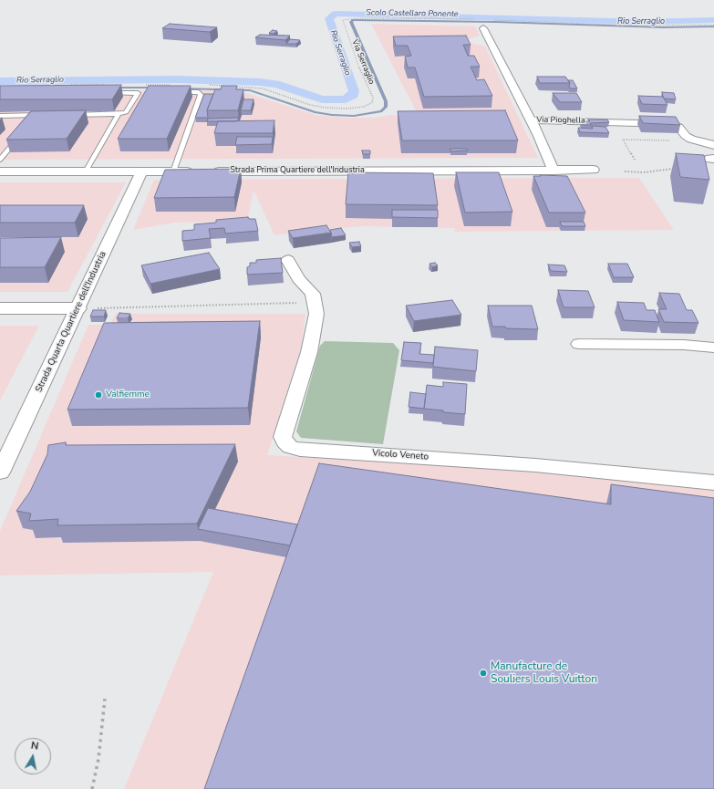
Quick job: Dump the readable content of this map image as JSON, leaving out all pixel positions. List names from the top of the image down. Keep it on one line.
{"streets":{"street":["Via Pioghella","Strada Prima Quartiere dell'Industria","Strada Quarta Quartiere dell'Industria","Vicolo Veneto"],"path":["Via Serraglio"]},"water":["Scolo Castellaro Ponente","Rio Serraglio"],"places":["Valfiemme","Manufacture de Souliers Louis Vuitton"],"north":"top"}
